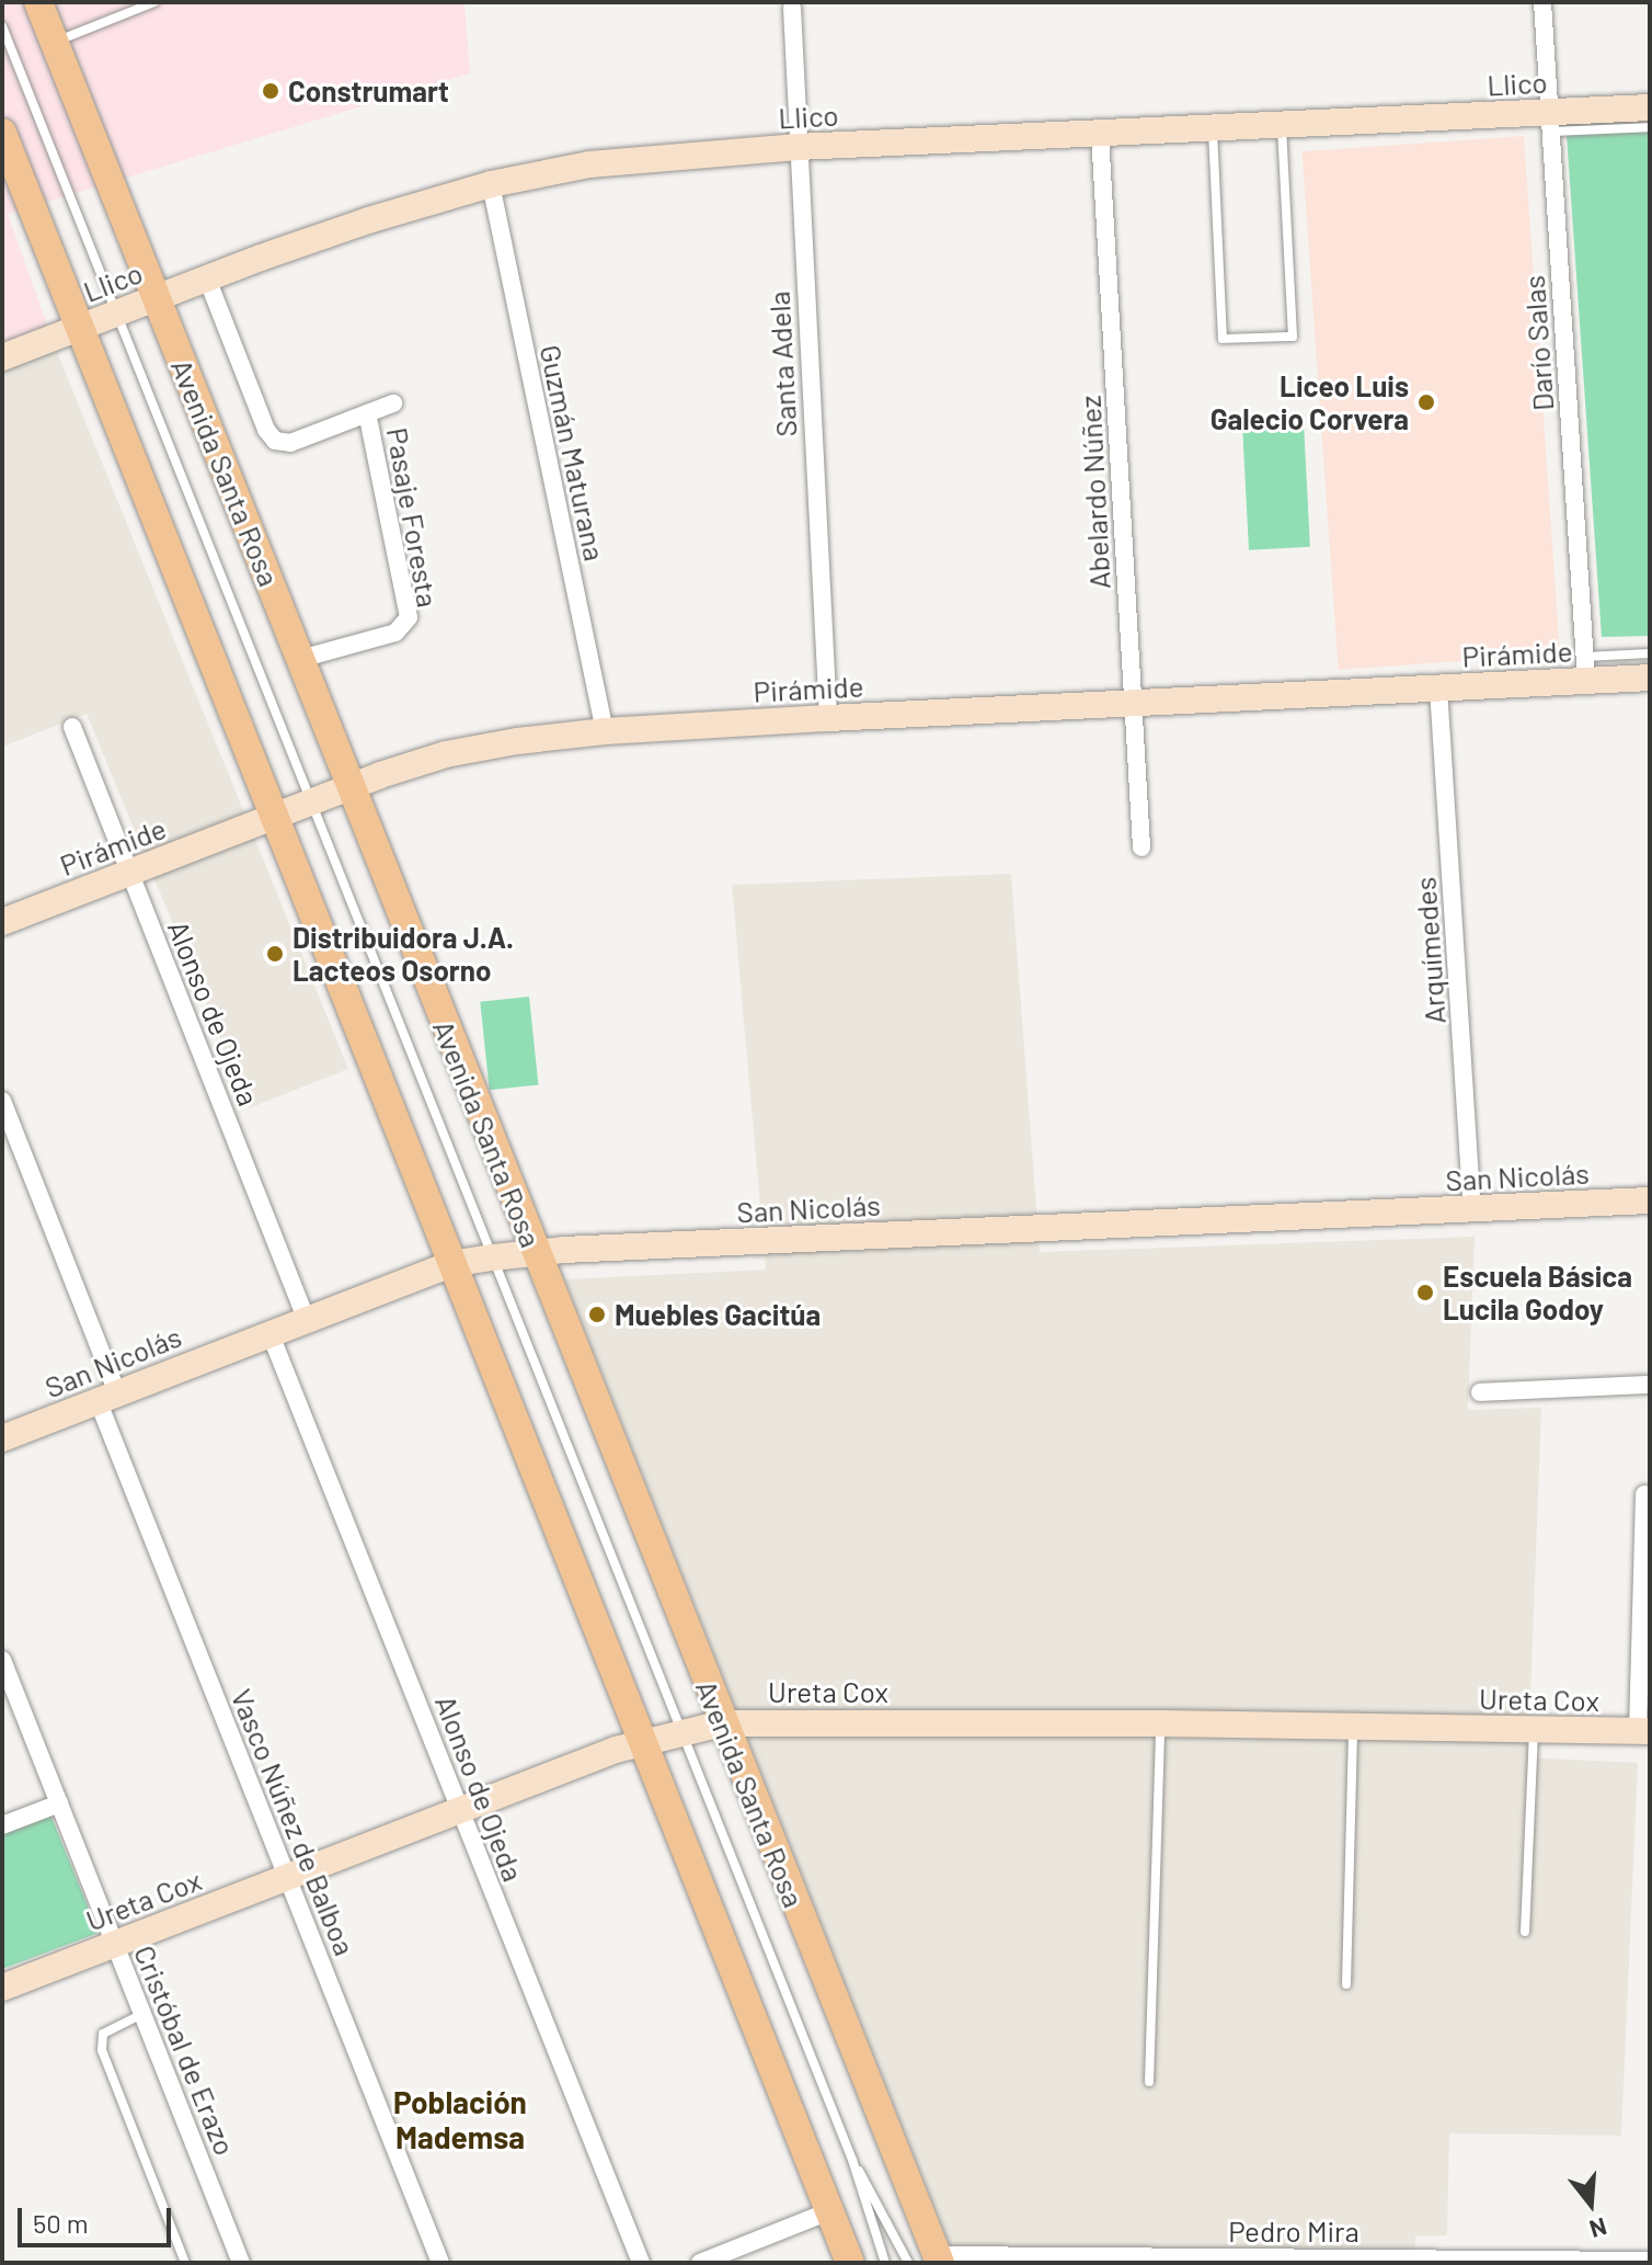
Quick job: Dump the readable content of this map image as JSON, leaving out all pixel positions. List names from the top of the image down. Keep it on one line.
{"streets":{"main road":["Avenida Santa Rosa"],"street":["Llico","Darío Salas","Santa Adela","Guzmán Maturana","Abelardo Núñez","Pasaje Foresta","Pirámide","Arquímedes","Alonso de Ojeda","San Nicolás","Ureta Cox","Vasco Núñez de Balboa","Cristóbal de Erazo","Pedro Mira"]},"crossings":[["Llico","Darío Salas"],["Llico","Santa Adela"],["Llico","Guzmán Maturana"],["Llico","Avenida Santa Rosa"],["Llico","Abelardo Núñez"],["Llico","Pasaje Foresta"],["Darío Salas","Pirámide"],["Santa Adela","Pirámide"],["Guzmán Maturana","Pirámide"],["Avenida Santa Rosa","Pasaje Foresta"],["Avenida Santa Rosa","Pirámide"],["Avenida Santa Rosa","San Nicolás"],["Avenida Santa Rosa","Ureta Cox"],["Avenida Santa Rosa","Pedro Mira"],["Abelardo Núñez","Pirámide"],["Pirámide","Arquímedes"],["Pirámide","Alonso de Ojeda"],["Arquímedes","San Nicolás"],["Alonso de Ojeda","San Nicolás"],["Alonso de Ojeda","Ureta Cox"],["San Nicolás","Vasco Núñez de Balboa"],["Ureta Cox","Vasco Núñez de Balboa"],["Ureta Cox","Cristóbal de Erazo"]],"districts":["Población Mademsa"],"places":["Construmart","Liceo Luis Galecio Corvera","Distribuidora J.A. Lacteos Osorno","Escuela Básica Lucila Godoy","Muebles Gacitúa"],"scale_bar":"50 m","north":"bottom"}
